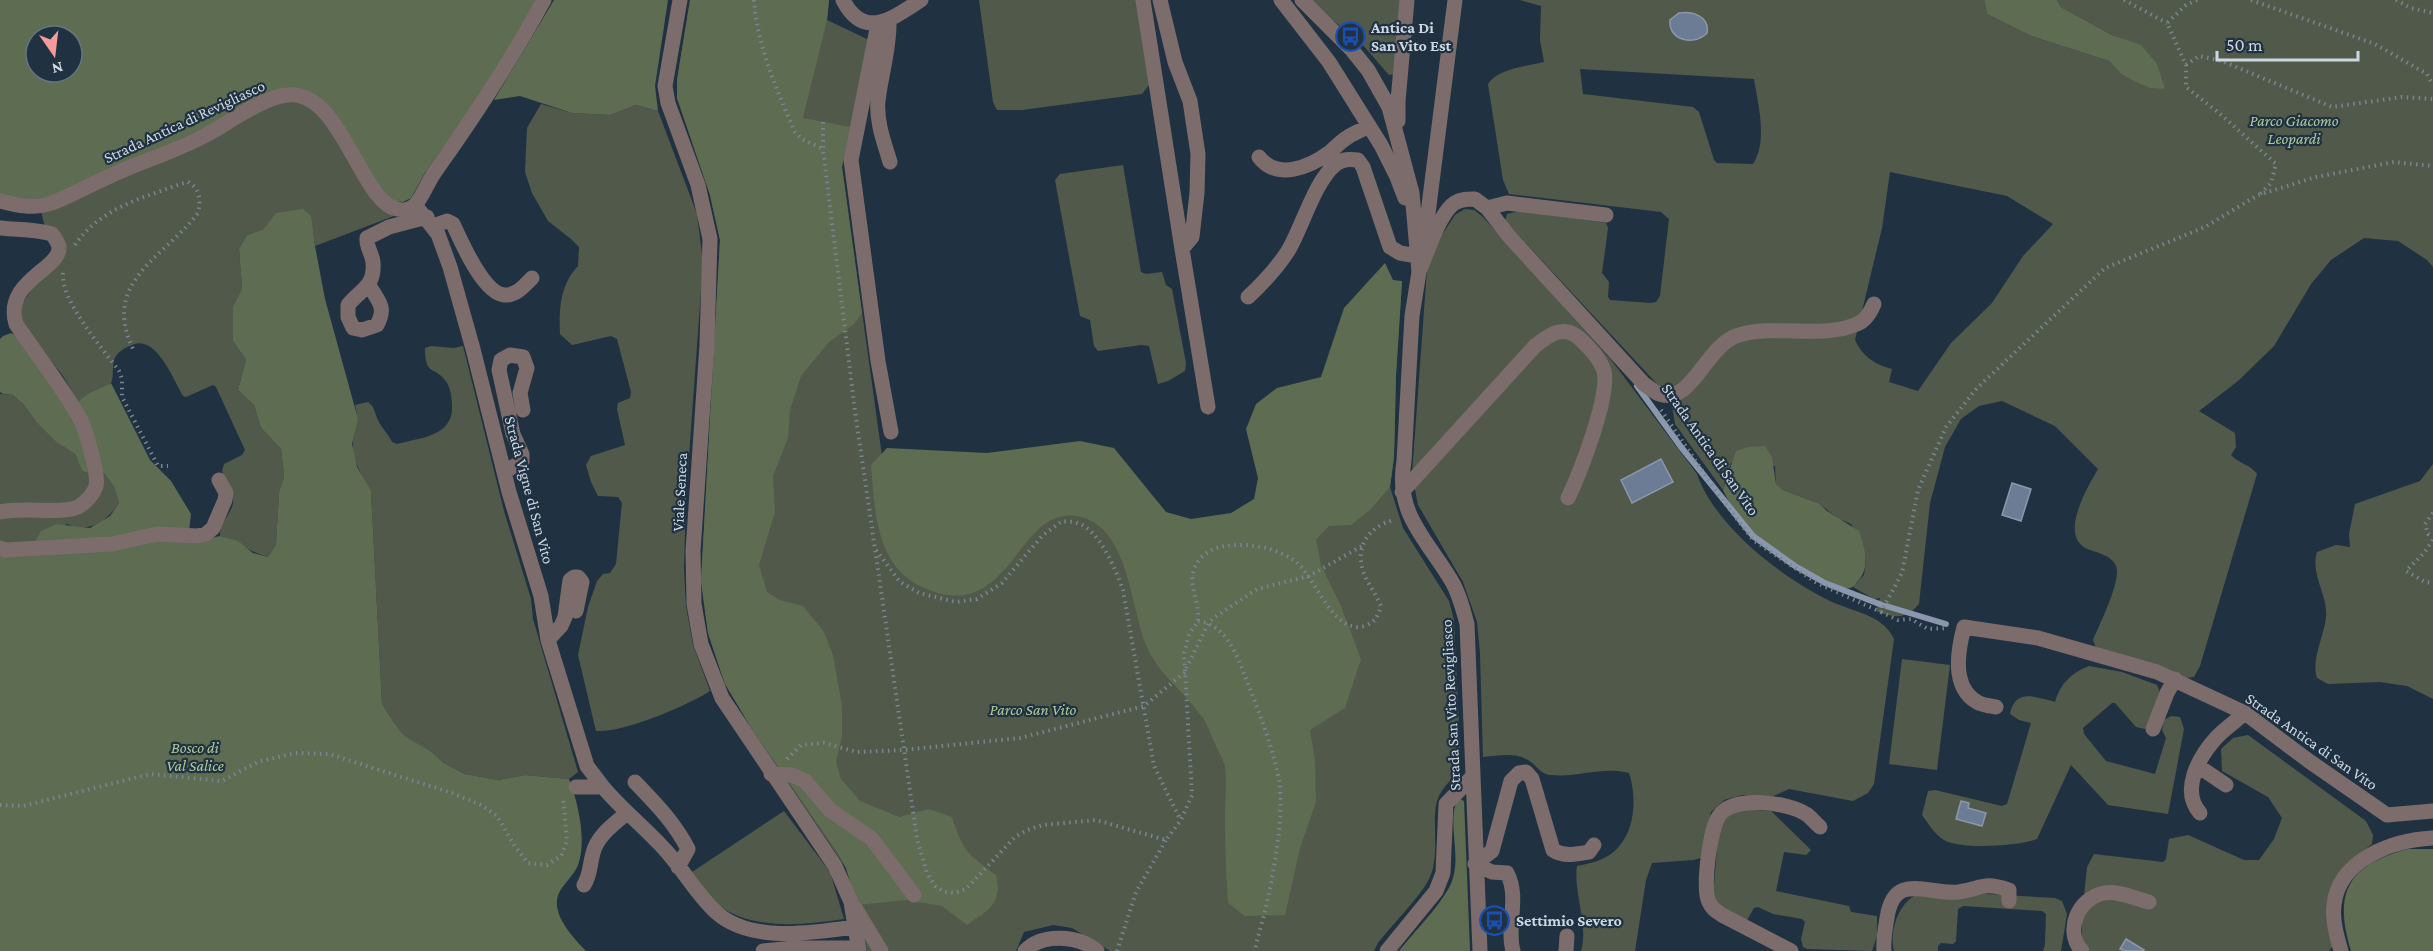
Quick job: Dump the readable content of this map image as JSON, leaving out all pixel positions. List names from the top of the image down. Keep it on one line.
{"streets":{"street":["Strada Antica di Revigliasco","Strada Antica di San Vito","Strada Vigne di San Vito","Viale Seneca","Strada San Vito Revigliasco"]},"crossings":[["Strada Antica di Revigliasco","Strada Vigne di San Vito"],["Strada Vigne di San Vito","Viale Seneca"]],"parks":["Parco Giacomo Leopardi","Parco San Vito","Bosco di Val Salice"],"places":{"bus stop":["Antica Di San Vito Est","Settimio Severo"]},"scale_bar":"50 m","north":"bottom"}
